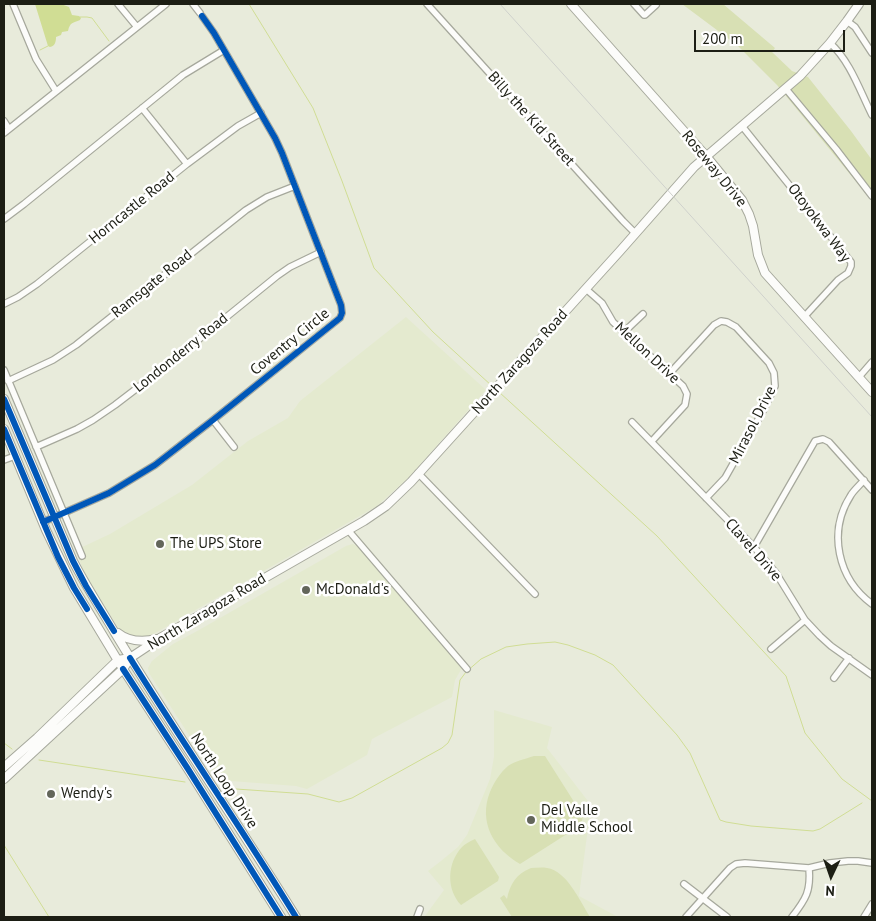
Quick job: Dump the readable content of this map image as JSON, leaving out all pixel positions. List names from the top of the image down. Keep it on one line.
{"streets":{"main road":["Roseway Drive","North Zaragoza Road","North Loop Drive"],"street":["Billy the Kid Street","Horncastle Road","Otoyokwa Way","Ramsgate Road","Coventry Circle","Londonderry Road","Mellon Drive","Mirasol Drive","Clavel Drive"]},"crossings":[["Billy the Kid Street","North Zaragoza Road"],["Roseway Drive","Otoyokwa Way"],["Roseway Drive","North Zaragoza Road"],["Horncastle Road","Coventry Circle"],["Otoyokwa Way","North Zaragoza Road"],["Ramsgate Road","Coventry Circle"],["Coventry Circle","Londonderry Road"],["Coventry Circle","North Loop Drive"],["Mellon Drive","North Zaragoza Road"],["Mellon Drive","Mirasol Drive"],["Mellon Drive","Clavel Drive"],["North Zaragoza Road","North Loop Drive"],["Mirasol Drive","Clavel Drive"]],"places":["The UPS Store","McDonald's","Wendy's","Del Valle Middle School"],"scale_bar":"200 m","north":"bottom"}
